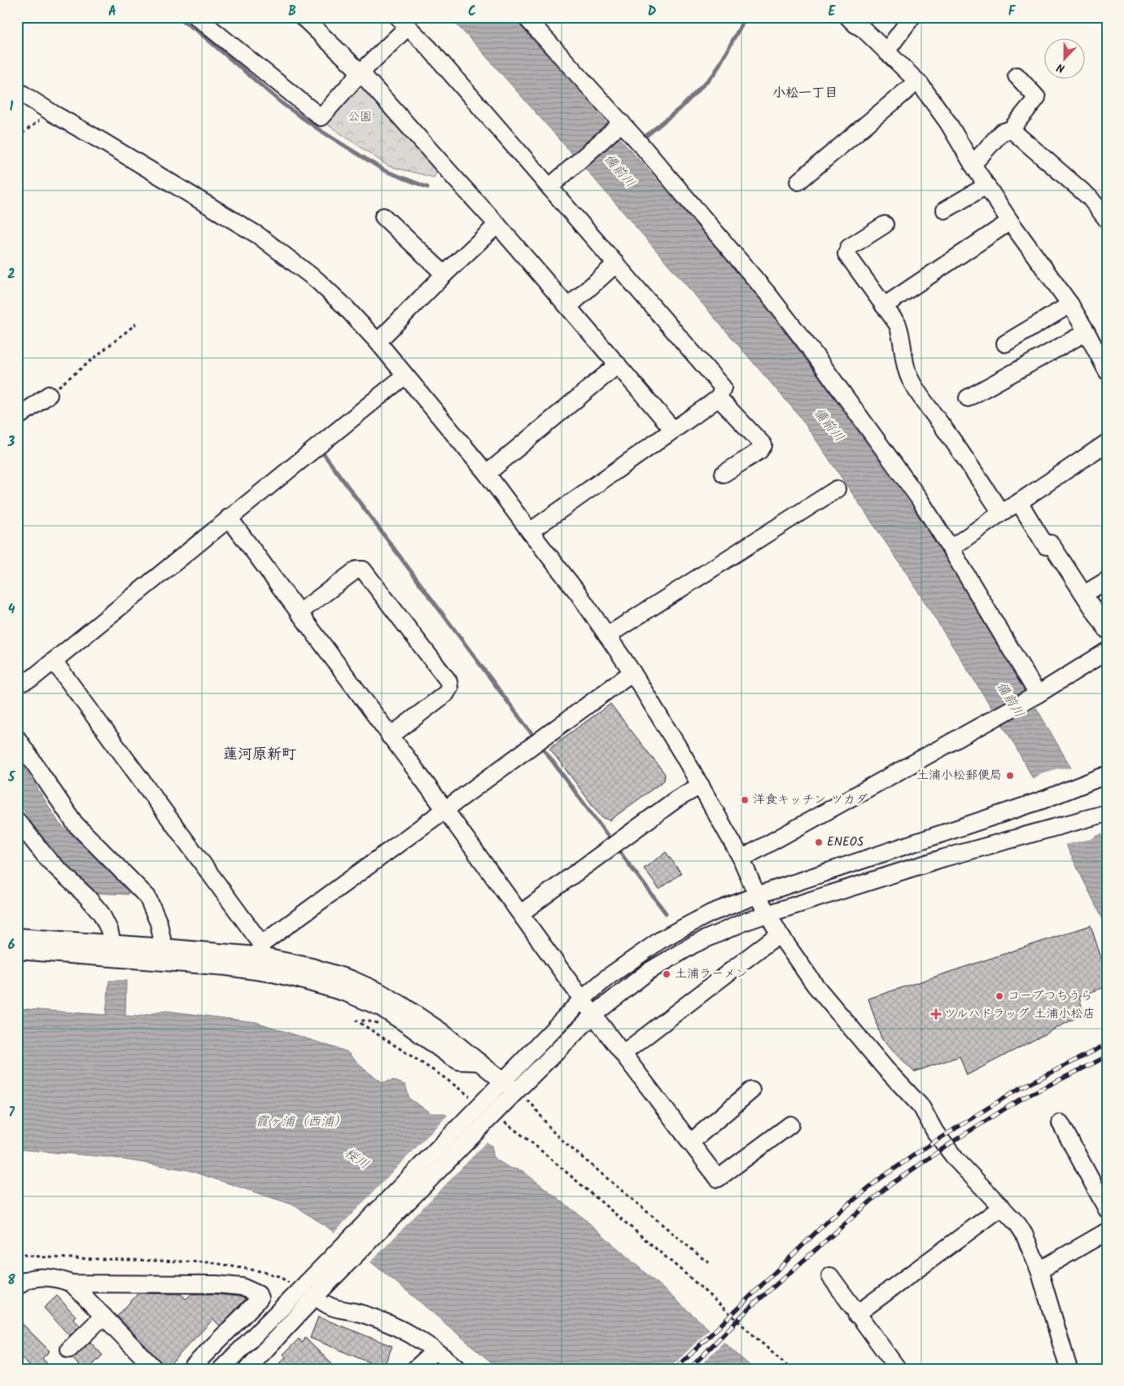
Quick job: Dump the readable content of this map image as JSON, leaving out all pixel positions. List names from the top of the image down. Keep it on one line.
{"districts":["小松一丁目","蓮河原新町"],"water":["備前川","霞ヶ浦（西浦）","桜川"],"parks":["公園"],"places":{"other":["土浦小松郵便局","洋食キッチン ツカダ","ENEOS","土浦ラーメン","コープつちうら"],"health":["ツルハドラッグ 土浦小松店"]},"north":"bottom","grid":{"columns":["A","B","C","D","E","F"],"rows":["1","2","3","4","5","6","7","8"]}}
